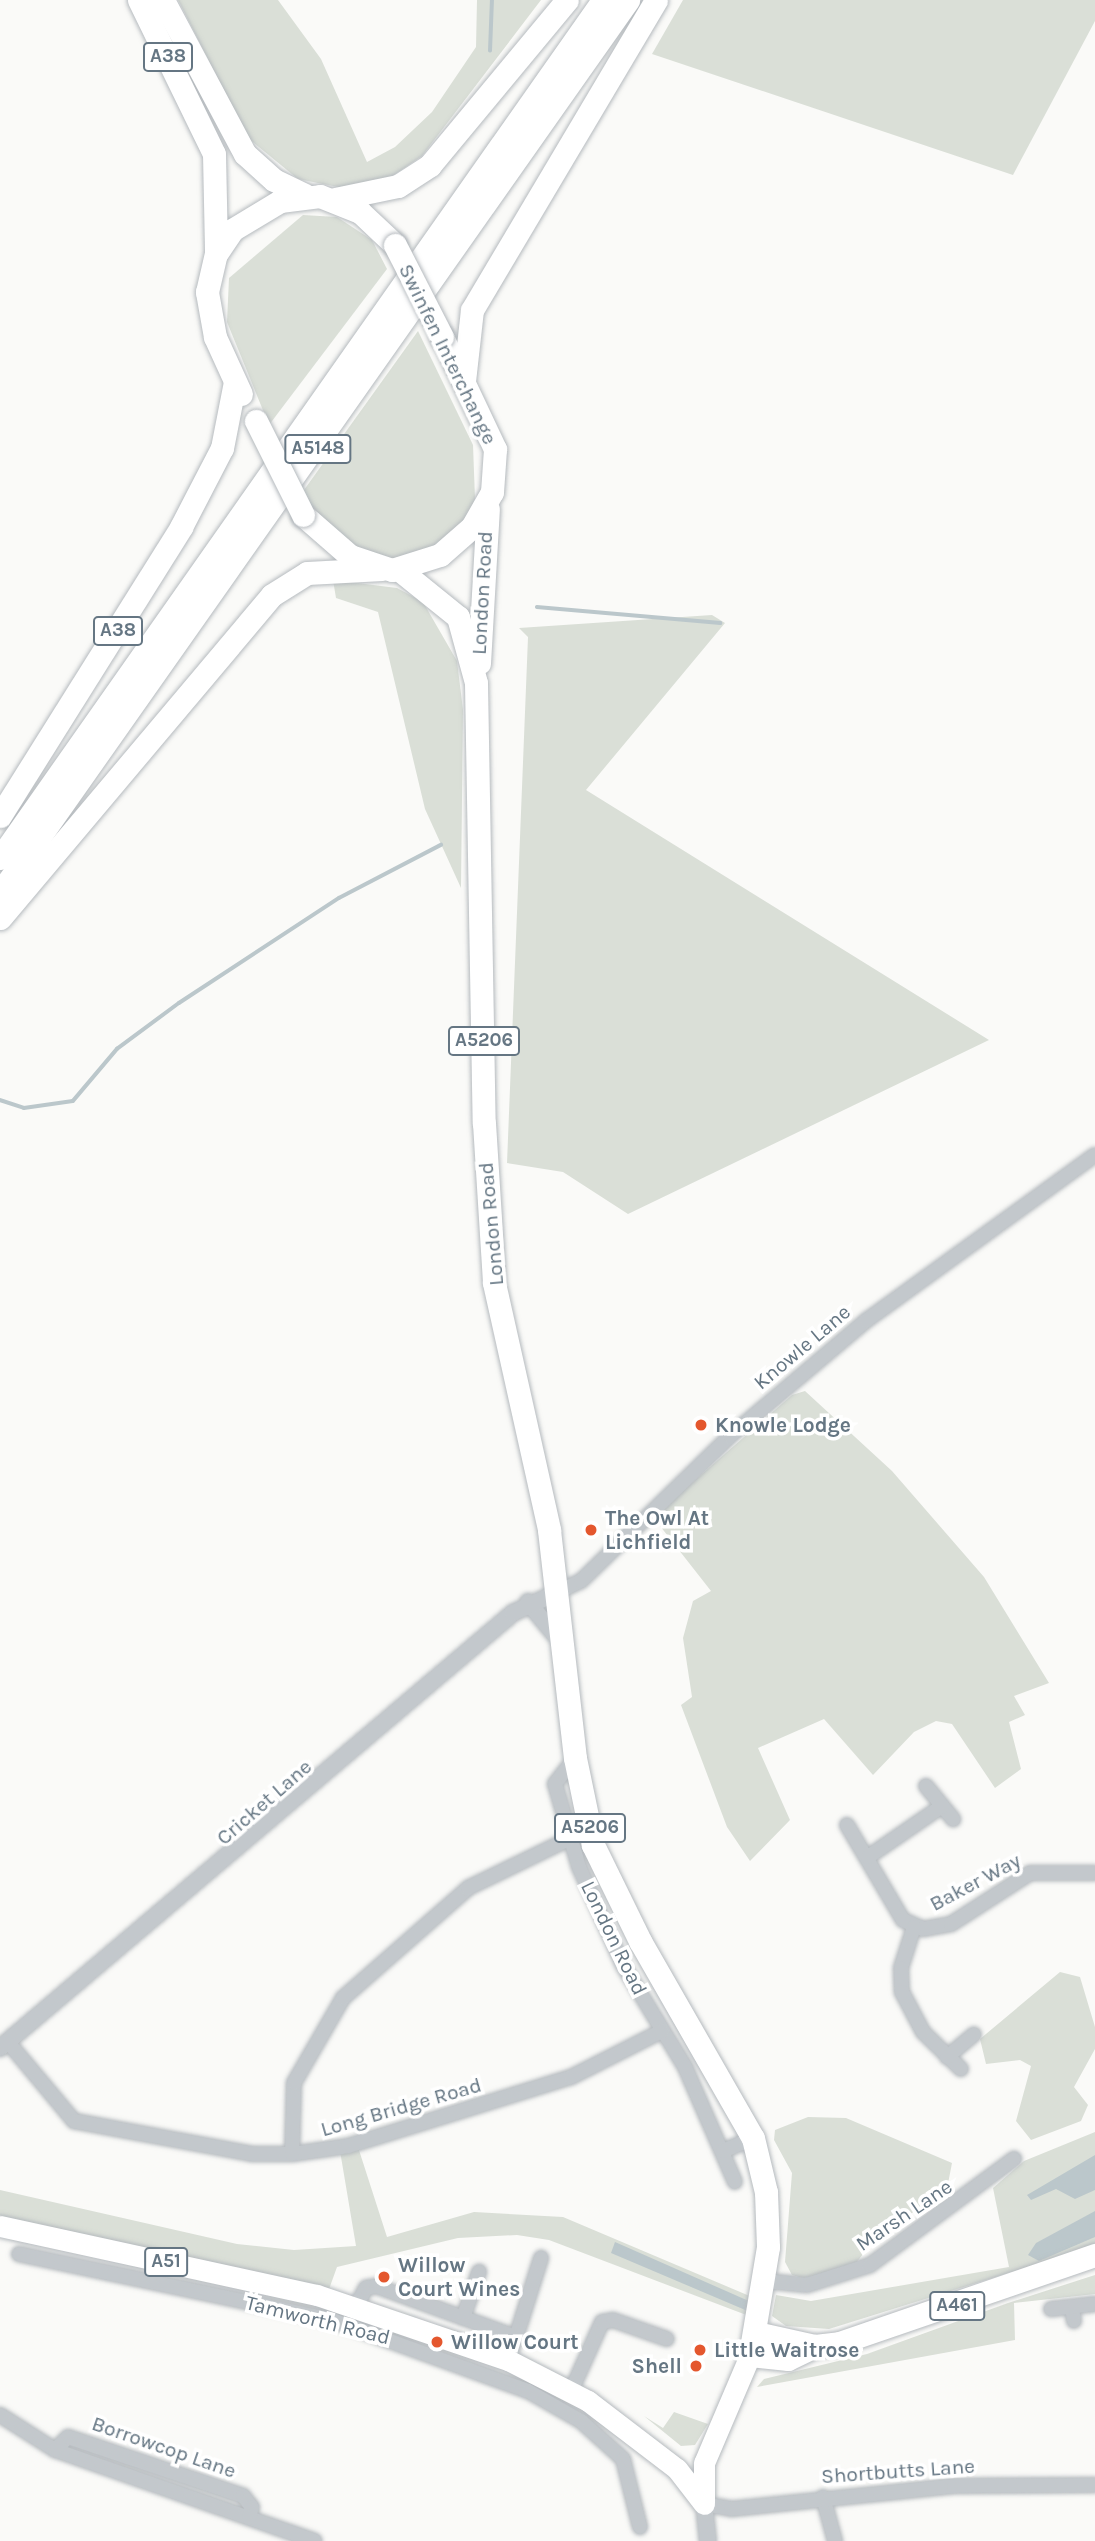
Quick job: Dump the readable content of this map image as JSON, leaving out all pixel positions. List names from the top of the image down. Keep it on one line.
{"streets":{"highway":["A38","Swinfen Interchange","A5148","London Road","A5206","A461"],"main road":["A51","Tamworth Road"],"street":["Knowle Lane","Cricket Lane","Baker Way","Long Bridge Road","Marsh Lane","Borrowcop Lane","Shortbutts Lane"]},"crossings":[["A38","Swinfen Interchange"],["A38","London Road"],["Swinfen Interchange","London Road"],["London Road","Knowle Lane"],["London Road","Cricket Lane"],["London Road","Long Bridge Road"],["London Road","Marsh Lane"],["London Road","A461"],["London Road","Tamworth Road"],["London Road","Shortbutts Lane"],["Knowle Lane","Cricket Lane"],["Cricket Lane","Long Bridge Road"],["Marsh Lane","A461"],["Tamworth Road","Shortbutts Lane"]],"places":["Knowle Lodge","The Owl At Lichfield","Willow Court Wines","Willow Court","Little Waitrose","Shell"]}
